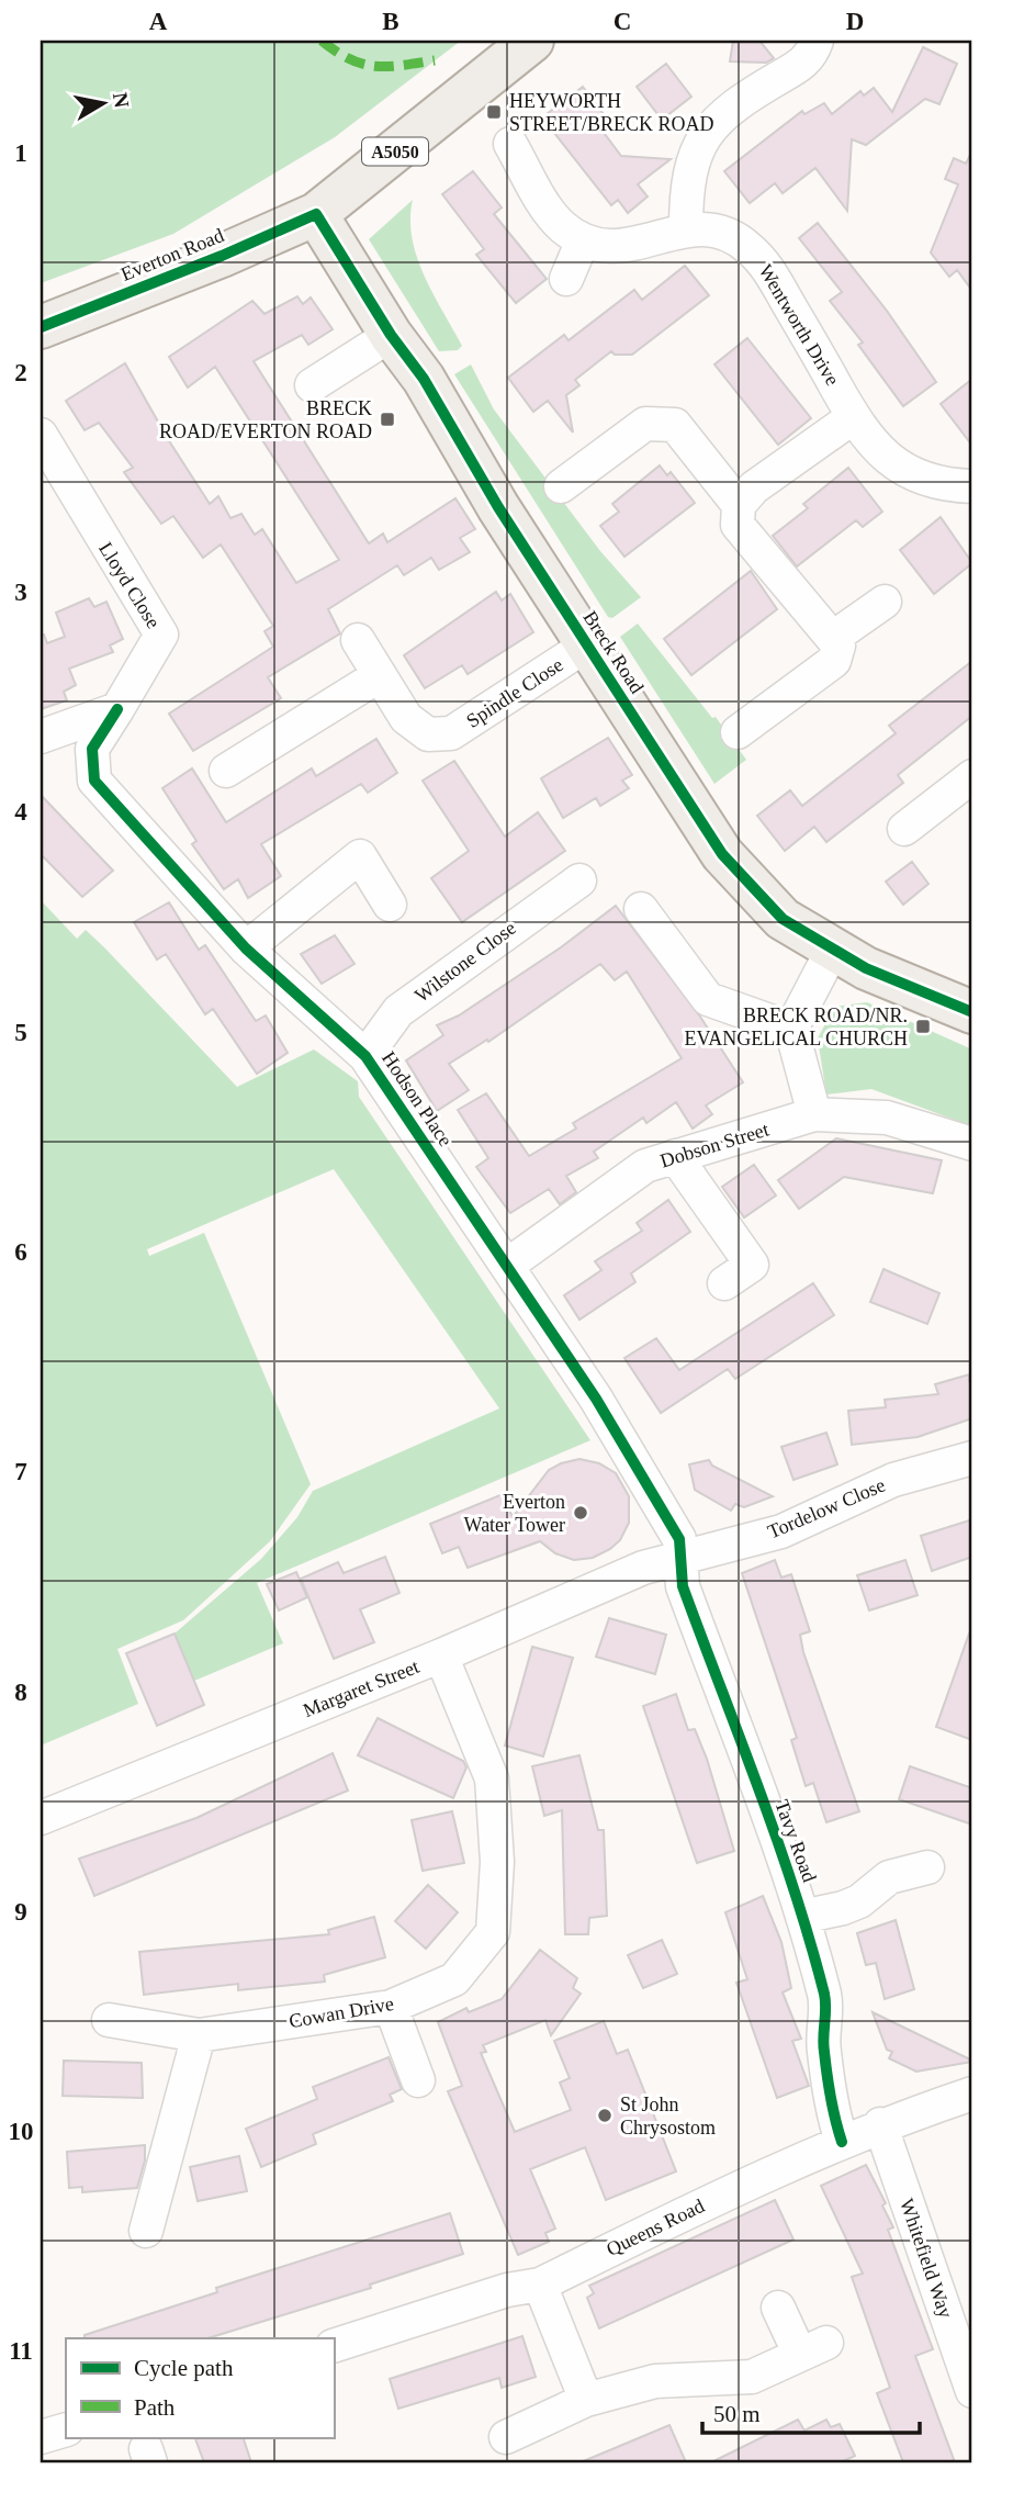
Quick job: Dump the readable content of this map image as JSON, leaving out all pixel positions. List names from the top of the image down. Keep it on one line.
{"streets":{"main road":["A5050","Everton Road","Breck Road"],"street":["Wentworth Drive","Lloyd Close","Spindle Close","Wilstone Close","Hodson Place","Dobson Street","Tordelow Close","Margaret Street","Tavy Road","Cowan Drive","Queens Road","Whitefield Way"]},"crossings":[["Everton Road","Breck Road"],["Lloyd Close","Hodson Place"],["Breck Road","Spindle Close"],["Wilstone Close","Hodson Place"],["Hodson Place","Dobson Street"],["Hodson Place","Tordelow Close"],["Hodson Place","Margaret Street"],["Hodson Place","Tavy Road"],["Tordelow Close","Margaret Street"],["Tordelow Close","Tavy Road"],["Margaret Street","Tavy Road"],["Margaret Street","Cowan Drive"],["Tavy Road","Queens Road"],["Queens Road","Whitefield Way"]],"places":{"transit":["HEYWORTH STREET/BRECK ROAD","BRECK ROAD/EVERTON ROAD","BRECK ROAD/NR. EVANGELICAL CHURCH"],"other":["Everton Water Tower","St John Chrysostom"]},"legend":["Cycle path","Path"],"scale_bar":"50 m","north":"right","grid":{"columns":["A","B","C","D"],"rows":["1","2","3","4","5","6","7","8","9","10","11"]}}
